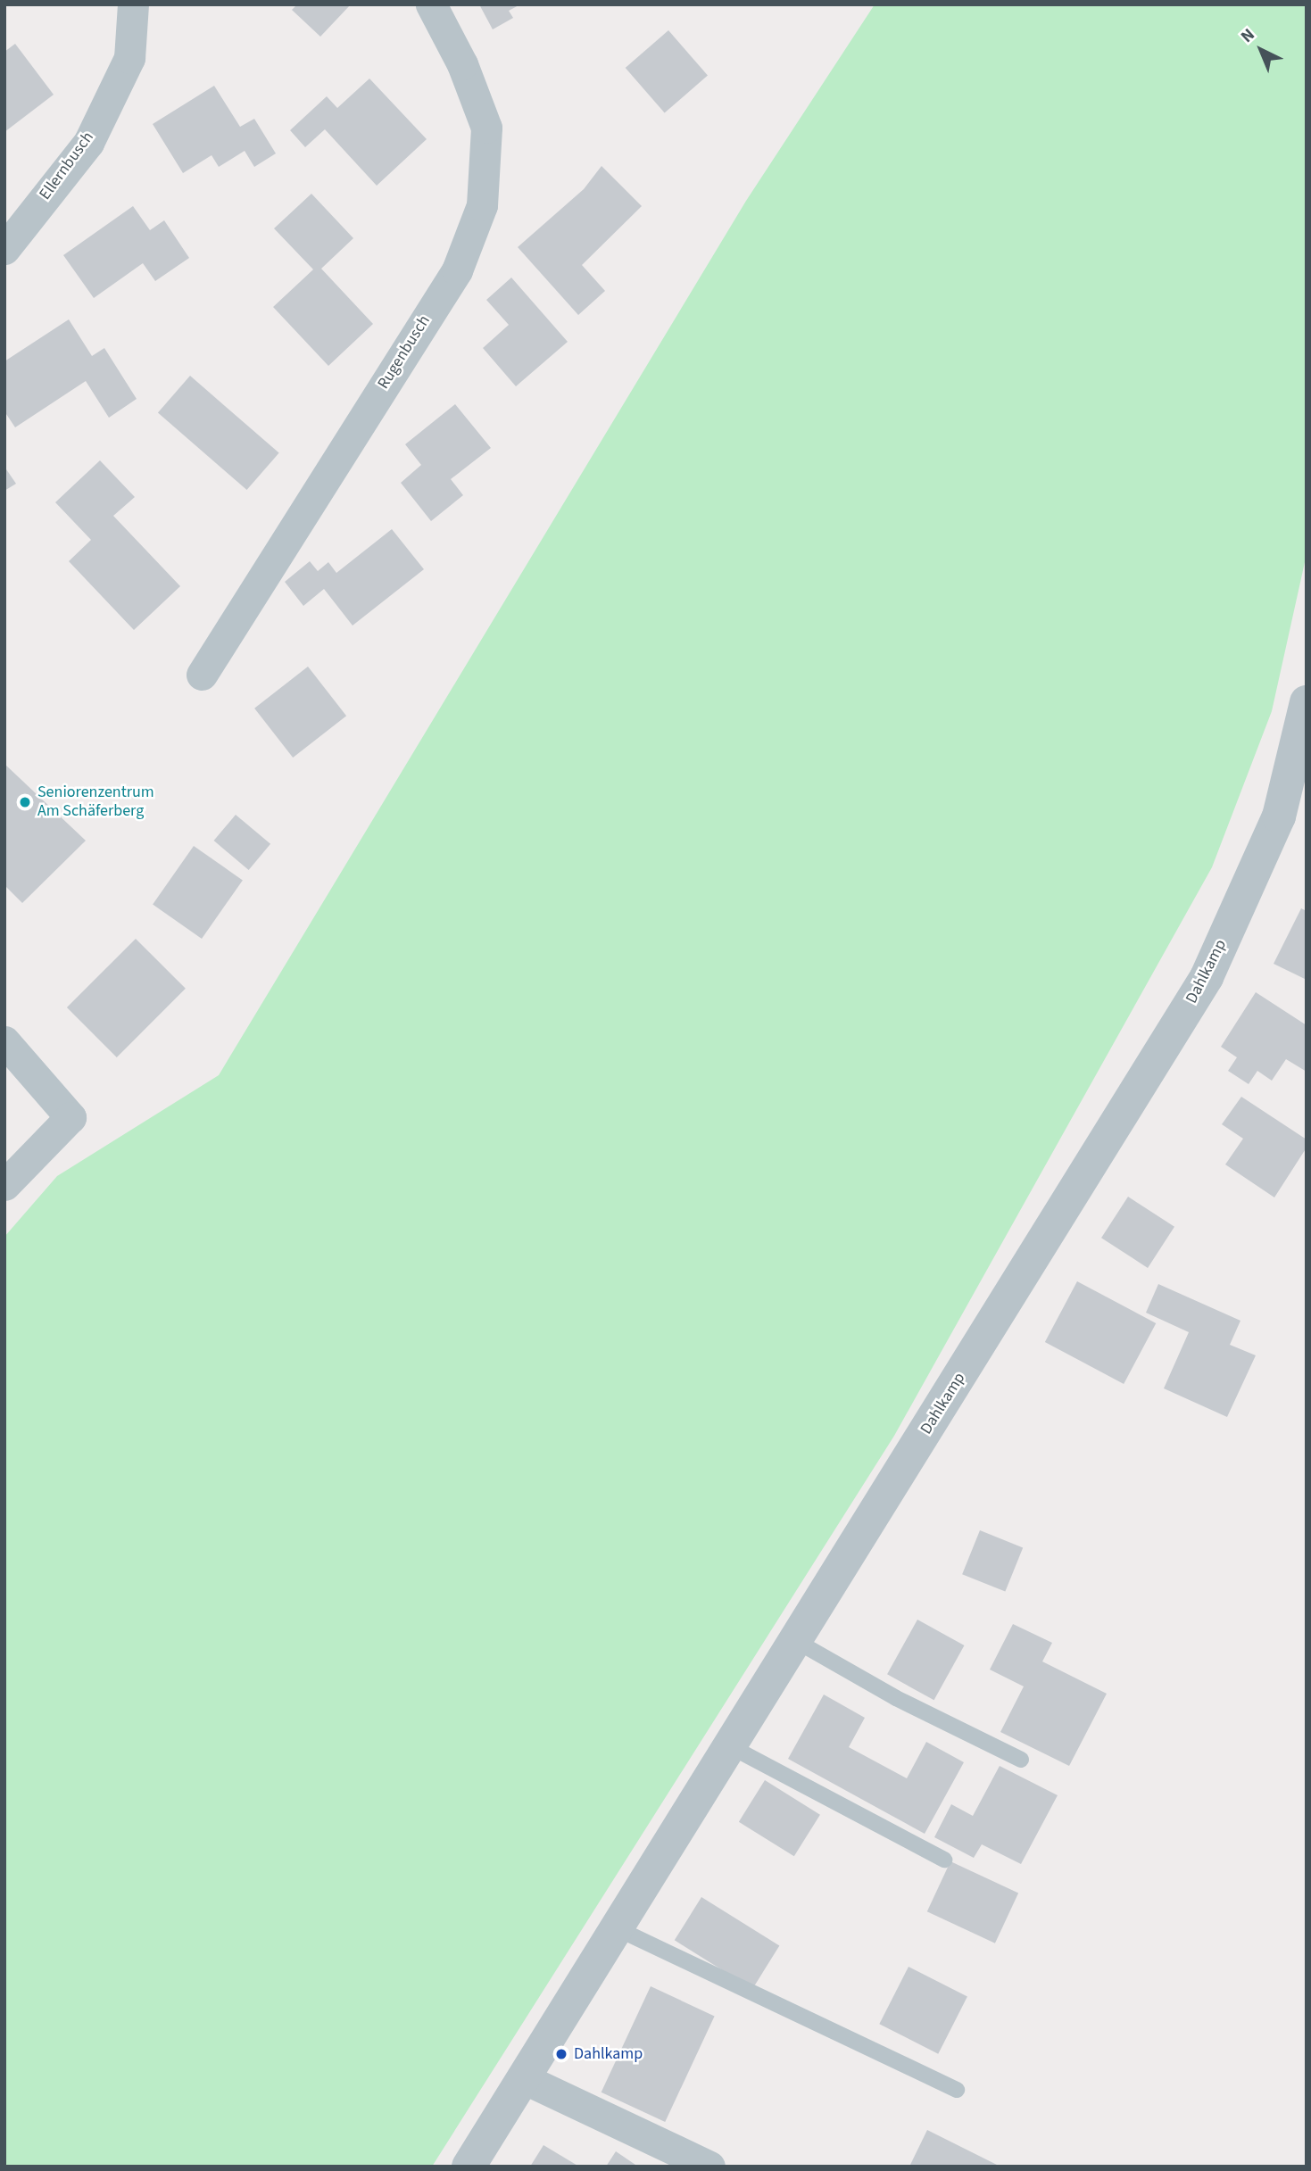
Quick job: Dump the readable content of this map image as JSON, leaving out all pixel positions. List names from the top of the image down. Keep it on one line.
{"streets":{"street":["Ellernbusch","Rugenbusch","Dahlkamp"]},"places":["Seniorenzentrum Am Schäferberg","Dahlkamp"],"north":"top left"}
